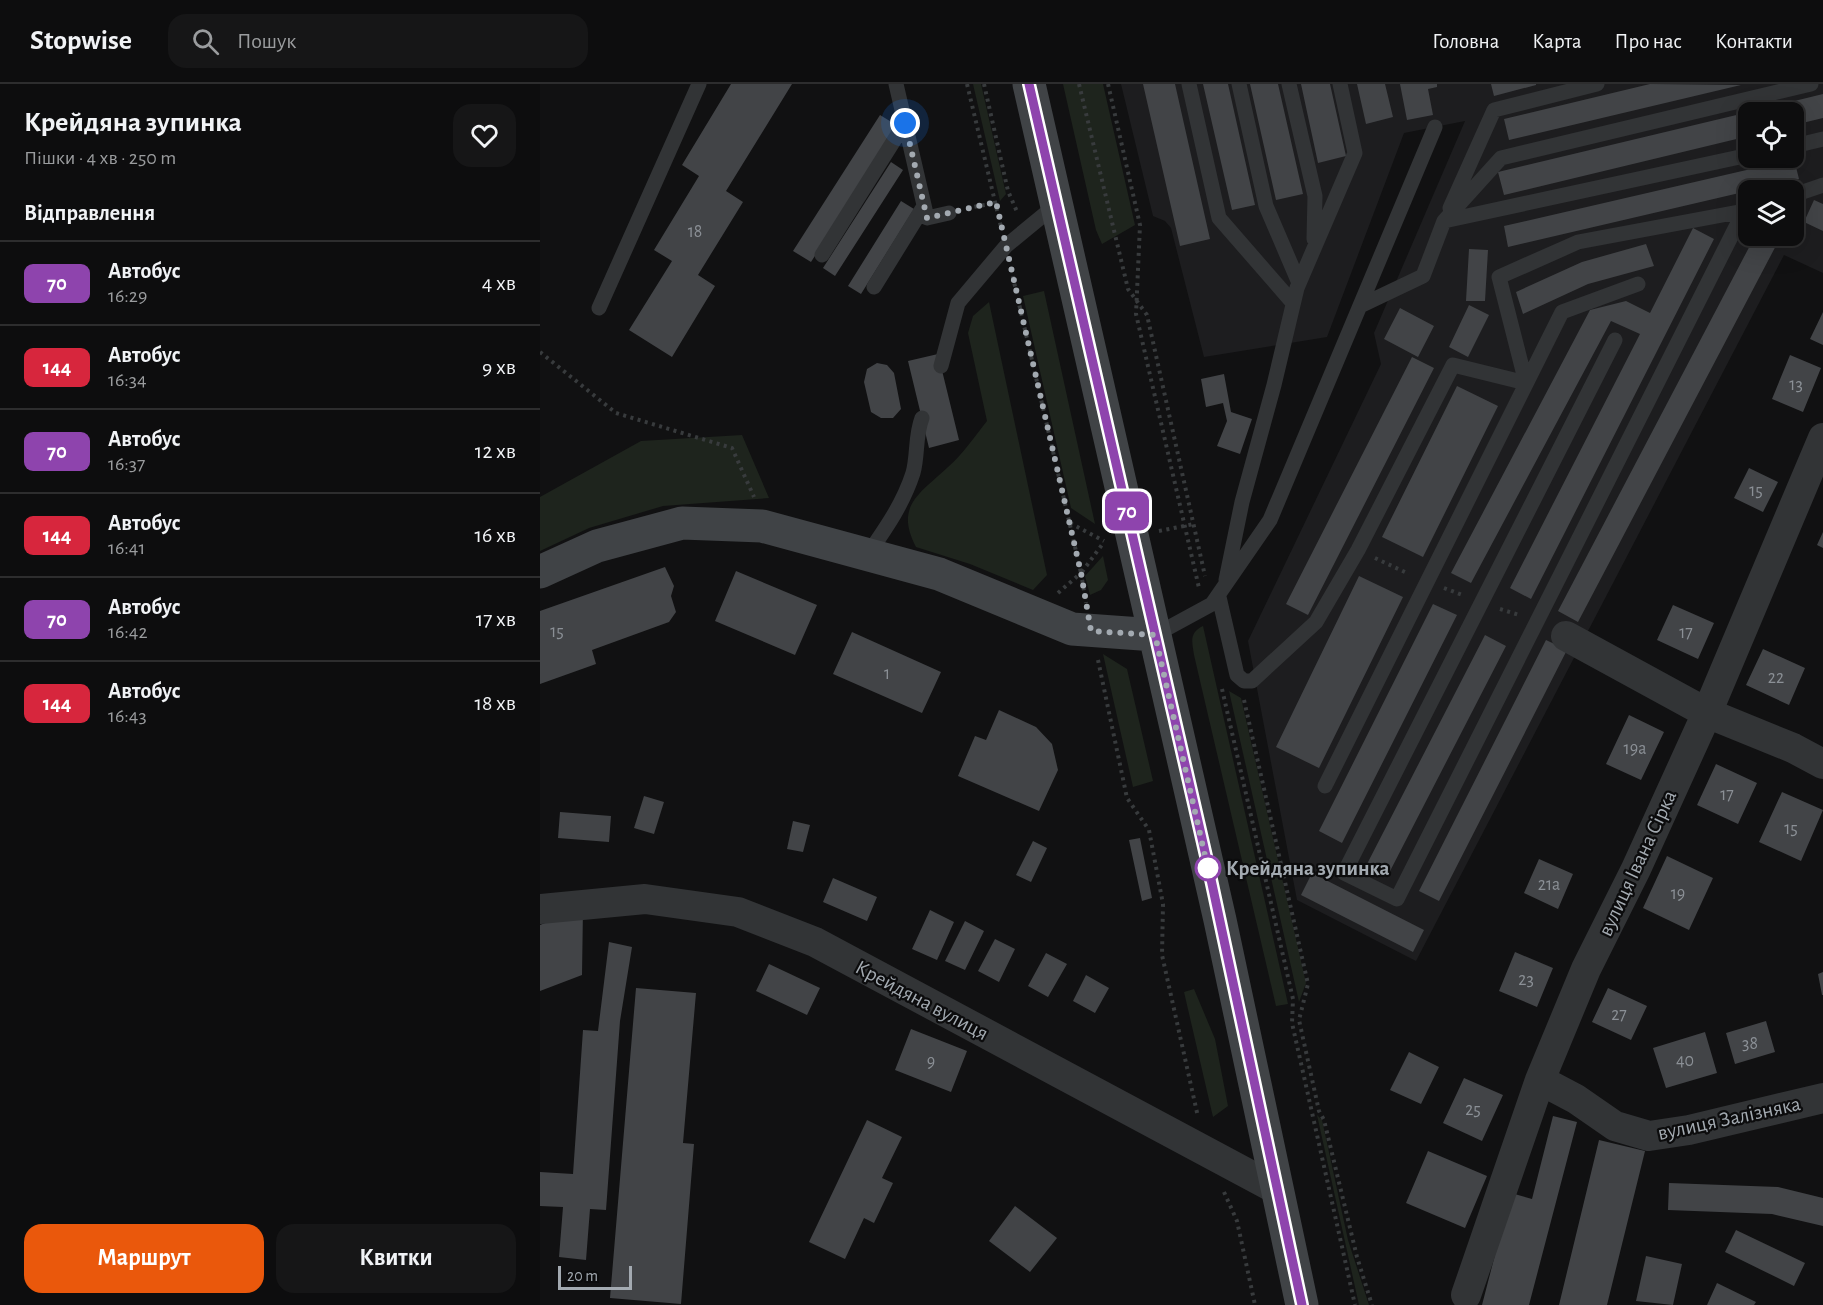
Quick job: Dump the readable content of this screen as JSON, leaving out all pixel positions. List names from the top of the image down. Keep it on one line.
{"streets":{"street":["вулиця Івана Сірка","Крейдяна вулиця","вулиця Залізняка"]},"crossings":[["вулиця Івана Сірка","вулиця Залізняка"]],"places":["Крейдяна зупинка"],"lines":["bus line 70"],"house_numbers":["18","13","15","15","17","1","22","19а","17","15","21а","19","23","27","38","40","9","25"],"scale_bar":"20 m","page":{"header":"Stopwise","search":"Пошук","nav":["Головна","Карта","Про нас","Контакти"],"heading":[["Крейдяна зупинка","Пішки · 4 хв · 250 m"],"Відправлення"],"on_map":"70","list":[{"mark":"70","name":"Автобус","note":"16:29","value":"4 хв"},{"mark":"144","name":"Автобус","note":"16:34","value":"9 хв"},{"mark":"70","name":"Автобус","note":"16:37","value":"12 хв"},{"mark":"144","name":"Автобус","note":"16:41","value":"16 хв"},{"mark":"70","name":"Автобус","note":"16:42","value":"17 хв"},{"mark":"144","name":"Автобус","note":"16:43","value":"18 хв"}],"buttons":["Маршрут","Квитки"],"scale":"20 m"}}
